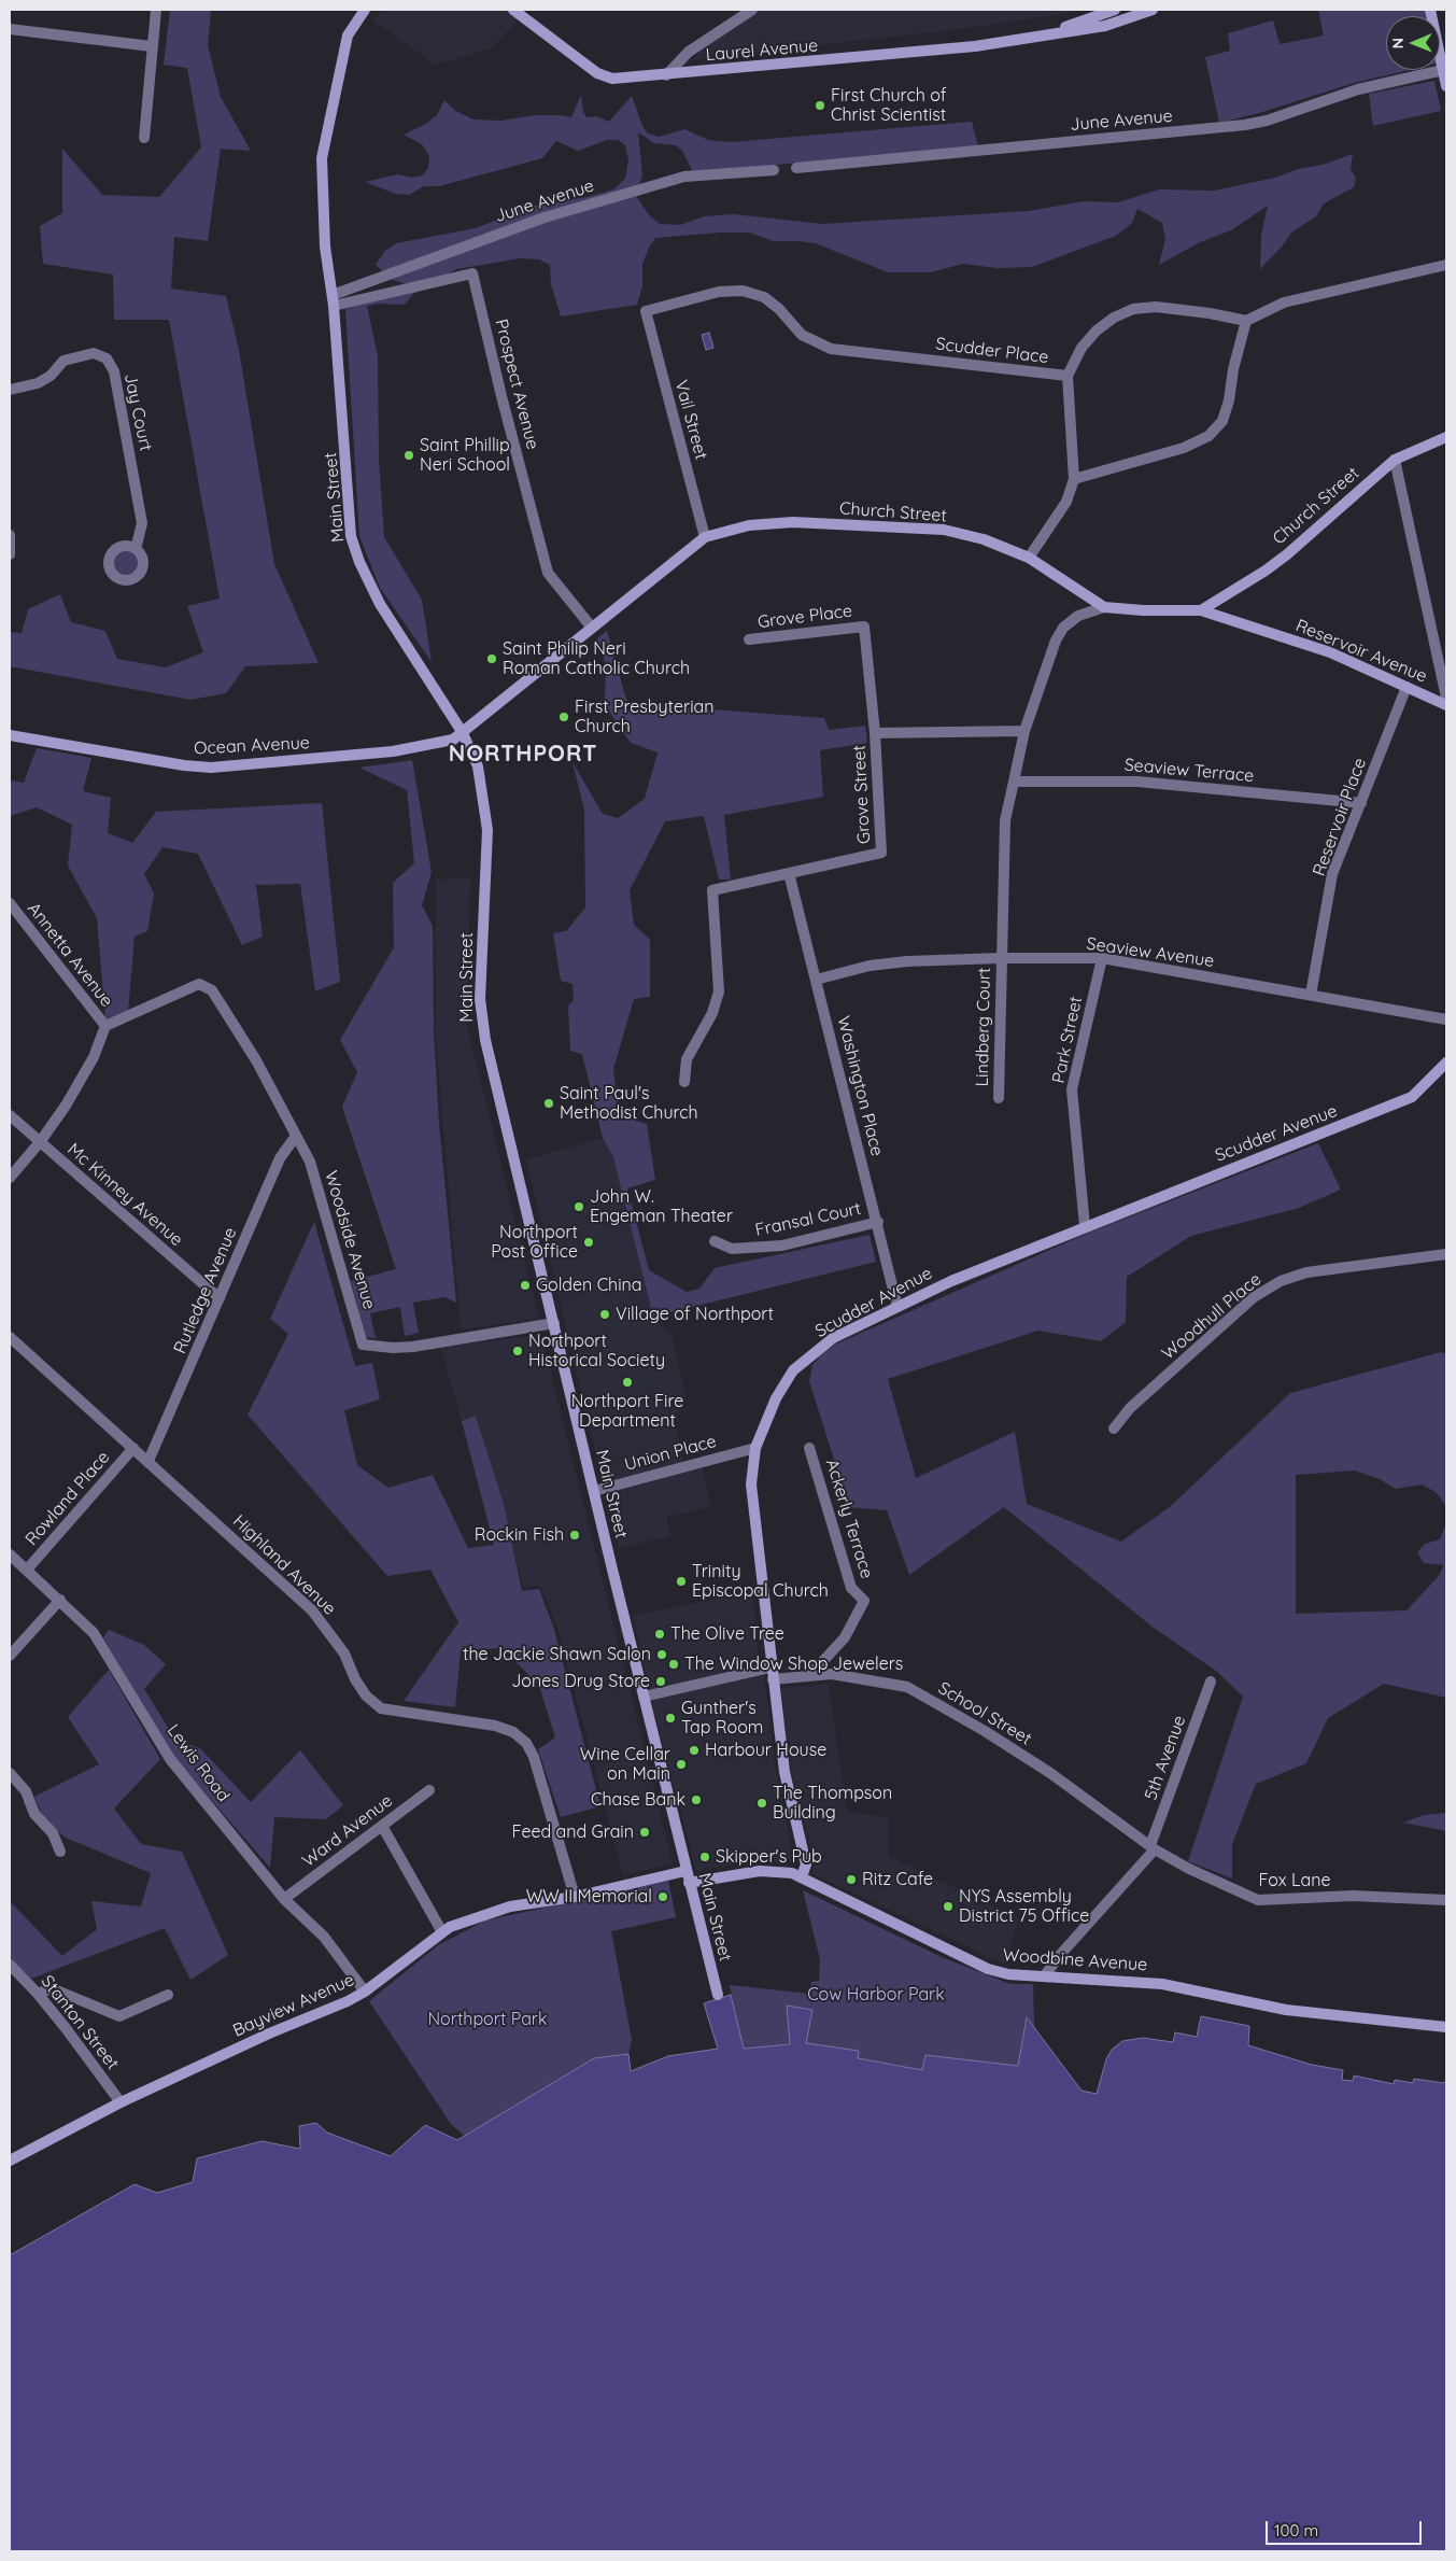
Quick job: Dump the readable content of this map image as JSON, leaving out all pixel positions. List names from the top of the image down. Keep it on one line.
{"streets":{"main road":["Laurel Avenue","Main Street","Church Street","Reservoir Avenue","Ocean Avenue","Scudder Avenue","Woodbine Avenue","Bayview Avenue"],"street":["June Avenue","Scudder Place","Prospect Avenue","Jay Court","Vail Street","Grove Place","Seaview Terrace","Grove Street","Reservoir Place","Seaview Avenue","Annetta Avenue","Lindberg Court","Park Street","Washington Place","Mc Kinney Avenue","Fransal Court","Woodside Avenue","Rutledge Avenue","Woodhull Place","Union Place","Rowland Place","Ackerly Terrace","Highland Avenue","School Street","5th Avenue","Lewis Road","Ward Avenue","Fox Lane","Stanton Street"]},"crossings":[["June Avenue","Prospect Avenue"],["June Avenue","Main Street"],["Scudder Place","Vail Street"],["Prospect Avenue","Main Street"],["Prospect Avenue","Church Street"],["Vail Street","Church Street"],["Main Street","Church Street"],["Main Street","Ocean Avenue"],["Main Street","Woodside Avenue"],["Main Street","Union Place"],["Main Street","Woodbine Avenue"],["Main Street","Bayview Avenue"],["Church Street","Reservoir Avenue"],["Church Street","Ocean Avenue"],["Church Street","Lindberg Court"],["Grove Place","Grove Street"],["Reservoir Avenue","Reservoir Place"],["Seaview Terrace","Reservoir Place"],["Seaview Terrace","Lindberg Court"],["Grove Street","Washington Place"],["Reservoir Place","Seaview Avenue"],["Seaview Avenue","Lindberg Court"],["Seaview Avenue","Park Street"],["Seaview Avenue","Washington Place"],["Annetta Avenue","Woodside Avenue"],["Park Street","Scudder Avenue"],["Washington Place","Scudder Avenue"],["Washington Place","Fransal Court"],["Scudder Avenue","Union Place"],["Scudder Avenue","School Street"],["Scudder Avenue","Woodbine Avenue"],["Mc Kinney Avenue","Rutledge Avenue"],["Woodside Avenue","Rutledge Avenue"],["Rutledge Avenue","Highland Avenue"],["Rowland Place","Highland Avenue"],["Rowland Place","Lewis Road"],["Ackerly Terrace","School Street"],["Highland Avenue","Bayview Avenue"],["School Street","5th Avenue"],["School Street","Fox Lane"],["5th Avenue","Fox Lane"],["5th Avenue","Woodbine Avenue"],["Lewis Road","Ward Avenue"],["Lewis Road","Bayview Avenue"],["Bayview Avenue","Stanton Street"]],"districts":["NORTHPORT"],"parks":["Cow Harbor Park","Northport Park"],"places":["First Church of Christ Scientist","Saint Phillip Neri School","Saint Philip Neri Roman Catholic Church","First Presbyterian Church","Saint Paul's Methodist Church","John W. Engeman Theater","Northport Post Office","Golden China","Village of Northport","Northport Historical Society","Northport Fire Department","Rockin Fish","Trinity Episcopal Church","The Olive Tree","the Jackie Shawn Salon","The Window Shop Jewelers","Jones Drug Store","Gunther's Tap Room","Harbour House","Wine Cellar on Main","Chase Bank","The Thompson Building","Feed and Grain","Skipper's Pub","Ritz Cafe","WW II Memorial","NYS Assembly District 75 Office"],"scale_bar":"100 m","north":"left"}
